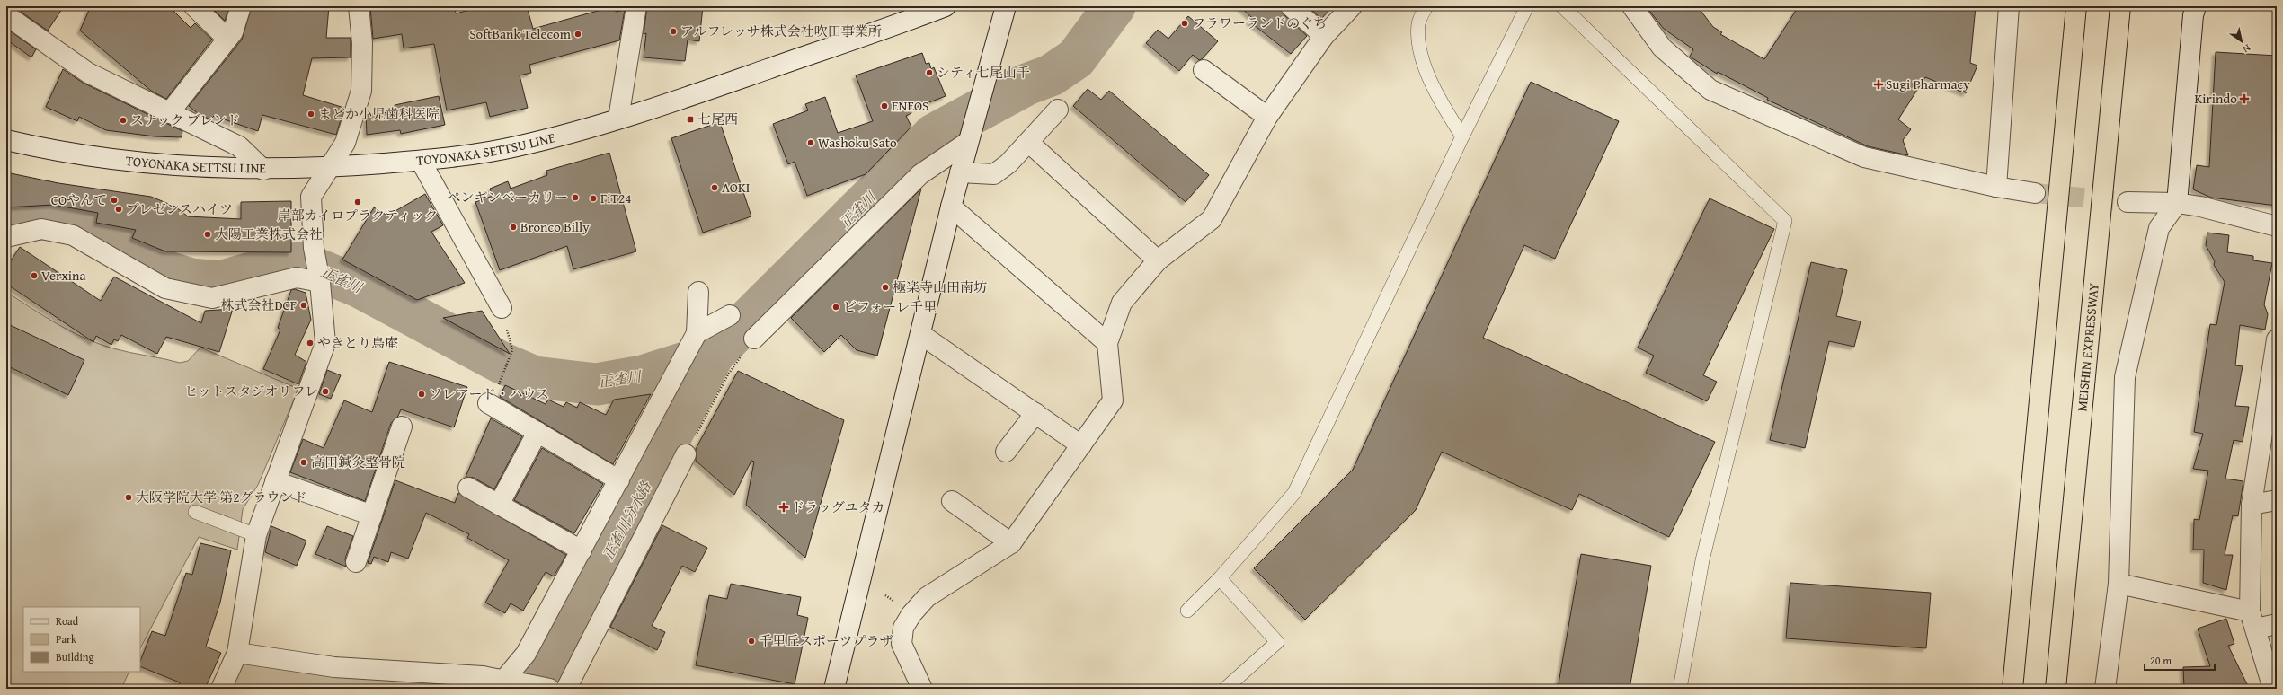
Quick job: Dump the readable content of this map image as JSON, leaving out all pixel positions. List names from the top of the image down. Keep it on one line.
{"streets":{"highway":["MEISHIN EXPRESSWAY"],"street":["TOYONAKA SETTSU LINE"]},"water":["正雀川","正雀川分水路"],"places":{"other":["フラワーランドのぐち","アルフレッサ株式会社吹田事業所","SoftBank Telecom","シティ七尾山千","ENEOS","まどか小児歯科医院","スナック ブレンド","Washoku Sato","AOKI","ペンギンベーカリー","FiT24","COやんて","岸部カイロプラクティック","プレゼンスハイツ","Bronco Billy","大陽工業株式会社","Verxina","極楽寺山田南坊","株式会社DCF","ビフォーレ千里","やきとり鳥庵","ヒットスタジオリフレ","ソレアード・ハウス","高田鍼灸整骨院","大阪学院大学 第2グラウンド","千里丘スポーツプラザ"],"health":["Sugi Pharmacy","Kirindo","ドラッグユタカ"],"transit":["七尾西"]},"legend":["Road","Park","Building"],"scale_bar":"20 m","north":"bottom right"}
